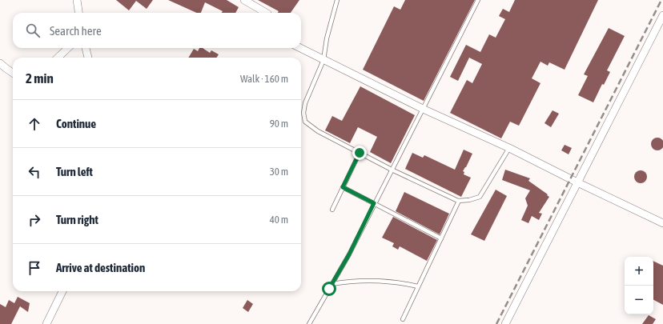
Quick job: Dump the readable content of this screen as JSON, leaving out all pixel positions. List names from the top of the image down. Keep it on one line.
{"page":{"search":"Search here","heading":["2 min","Walk · 160 m"],"list":[["Continue","90 m"],["Turn left","30 m"],["Turn right","40 m"],"Arrive at destination"],"map_buttons":["+","−"]}}
